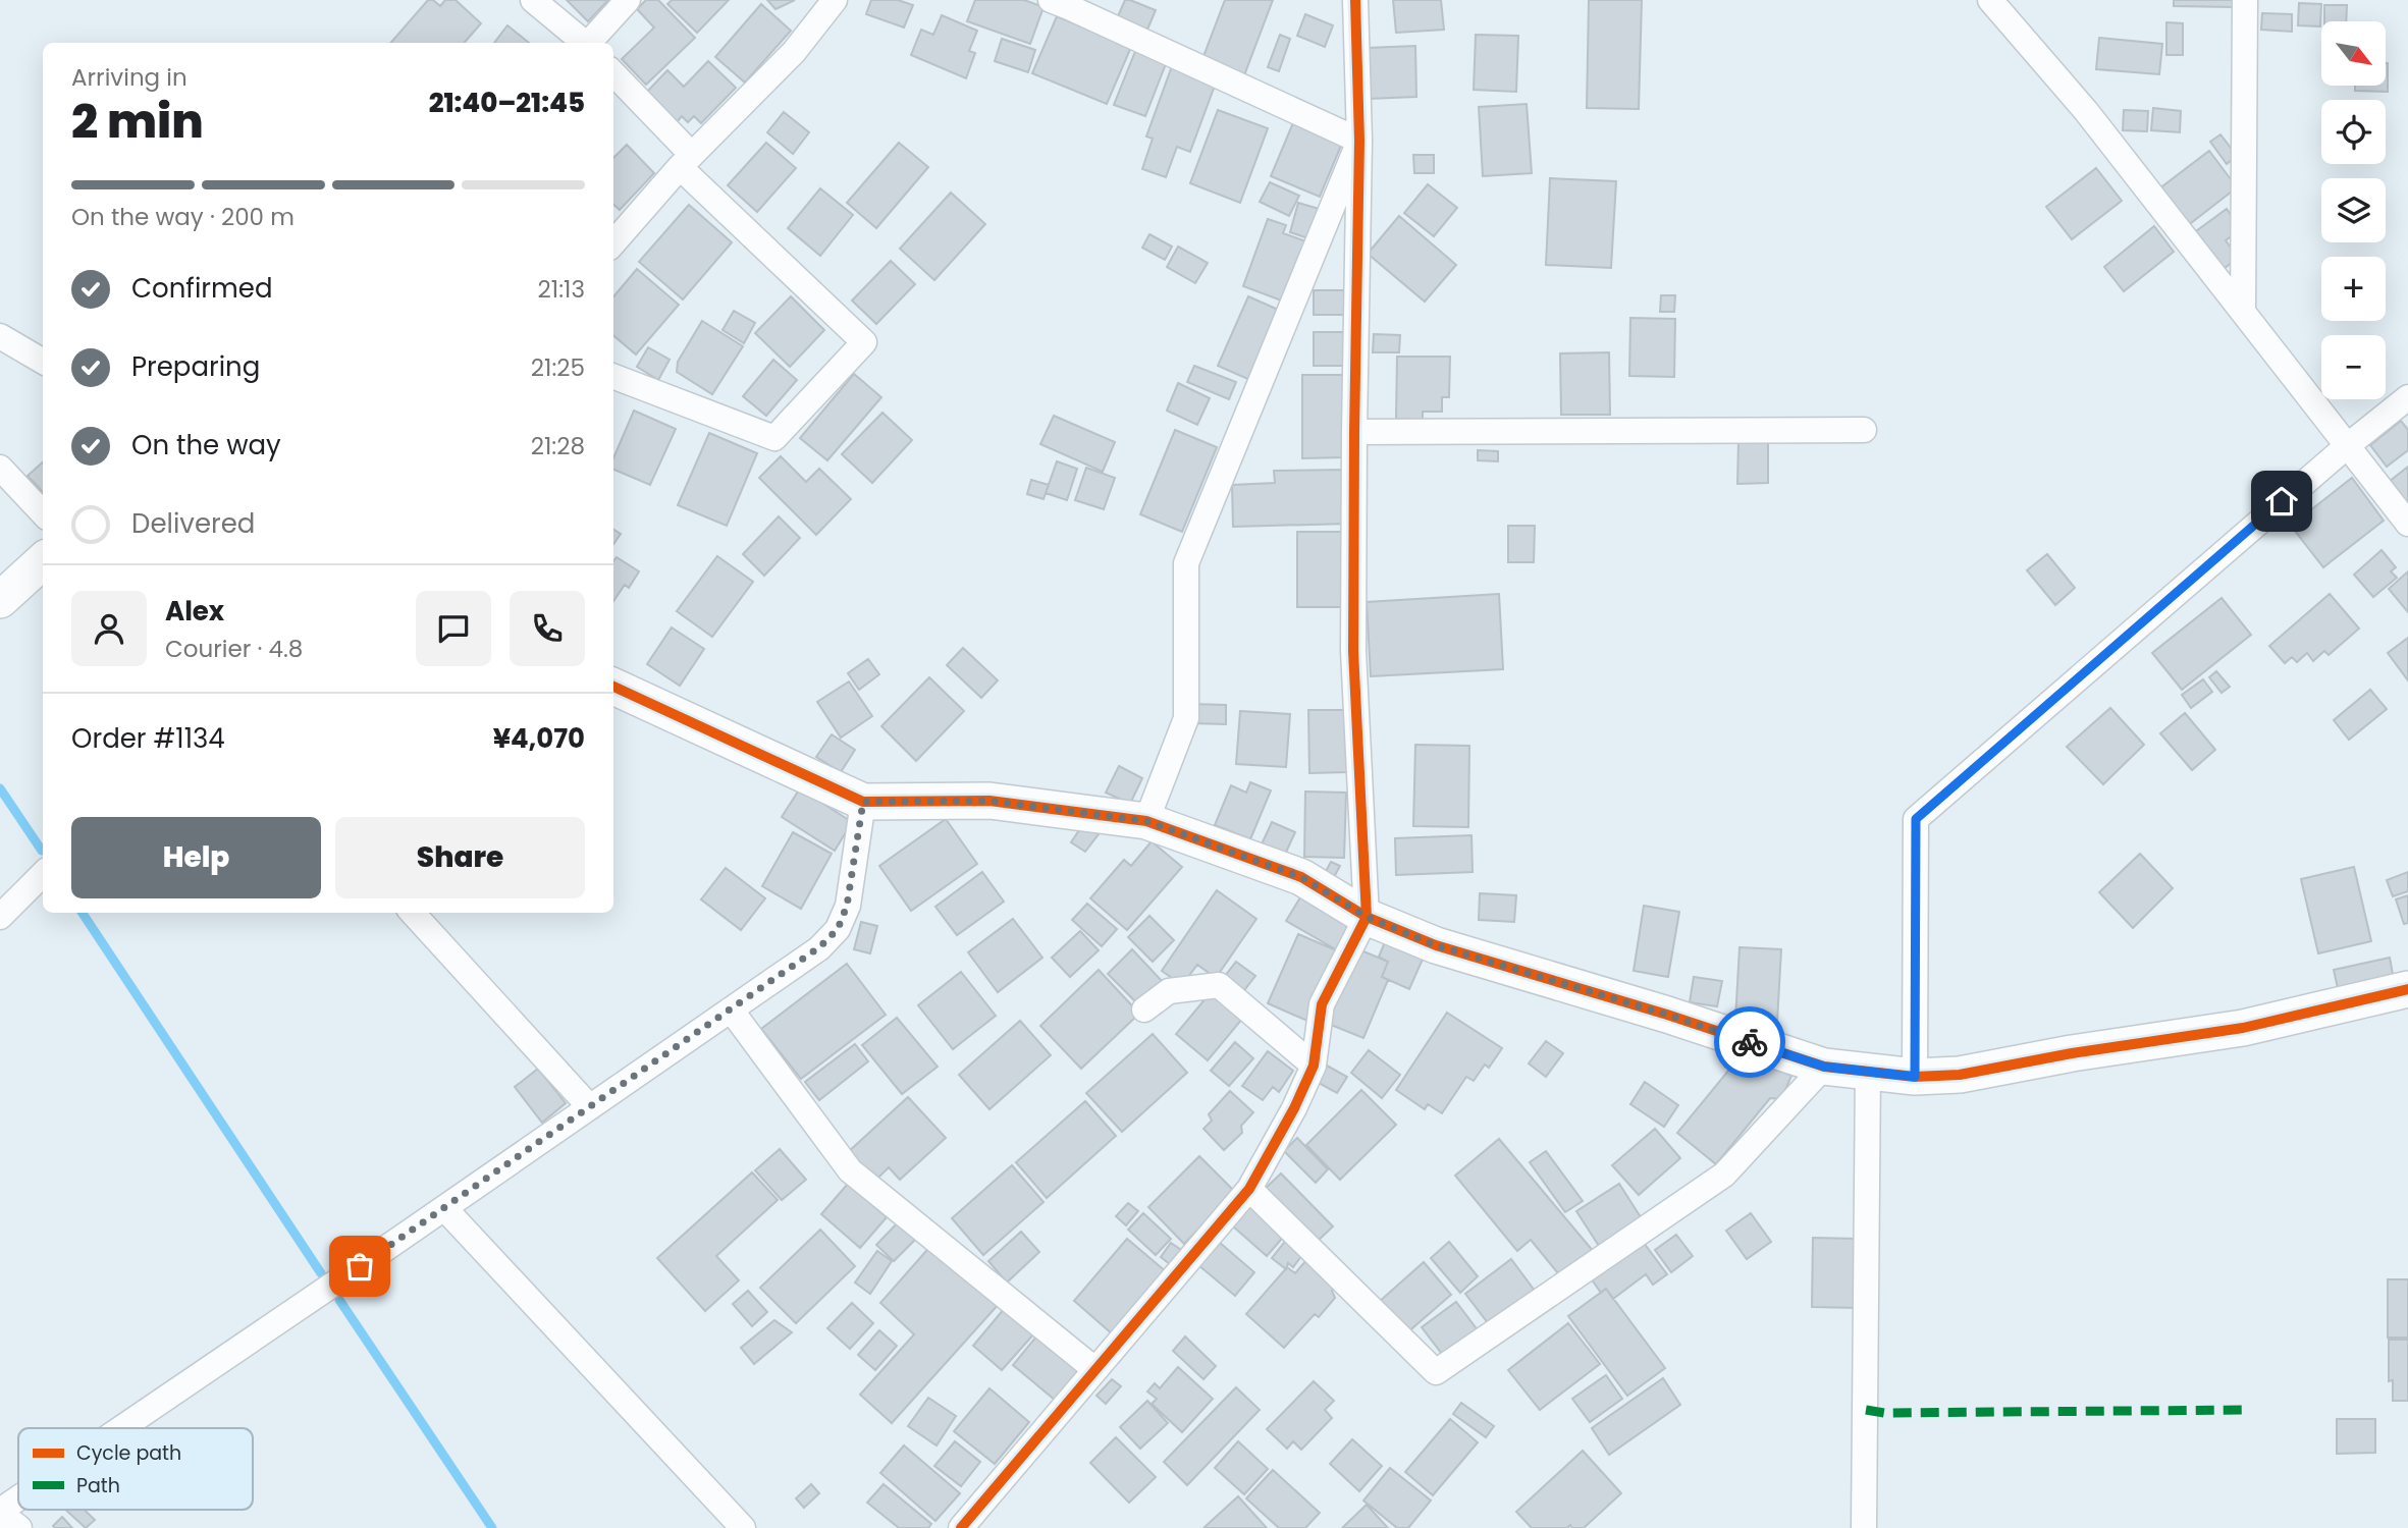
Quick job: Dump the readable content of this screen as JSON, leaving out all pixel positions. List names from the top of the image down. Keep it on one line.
{"legend":["Cycle path","Path"],"north":"bottom right","page":{"map_buttons":["+","−"],"heading":["2 min","Arriving in","21:40–21:45"],"panel":["Alex","Courier · 4.8","Order #1134","¥4,070"],"bar":"On the way · 200 m","list":[["Confirmed","21:13"],["Preparing","21:25"],["On the way","21:28"],"Delivered"],"buttons":["Help","Share"]}}
